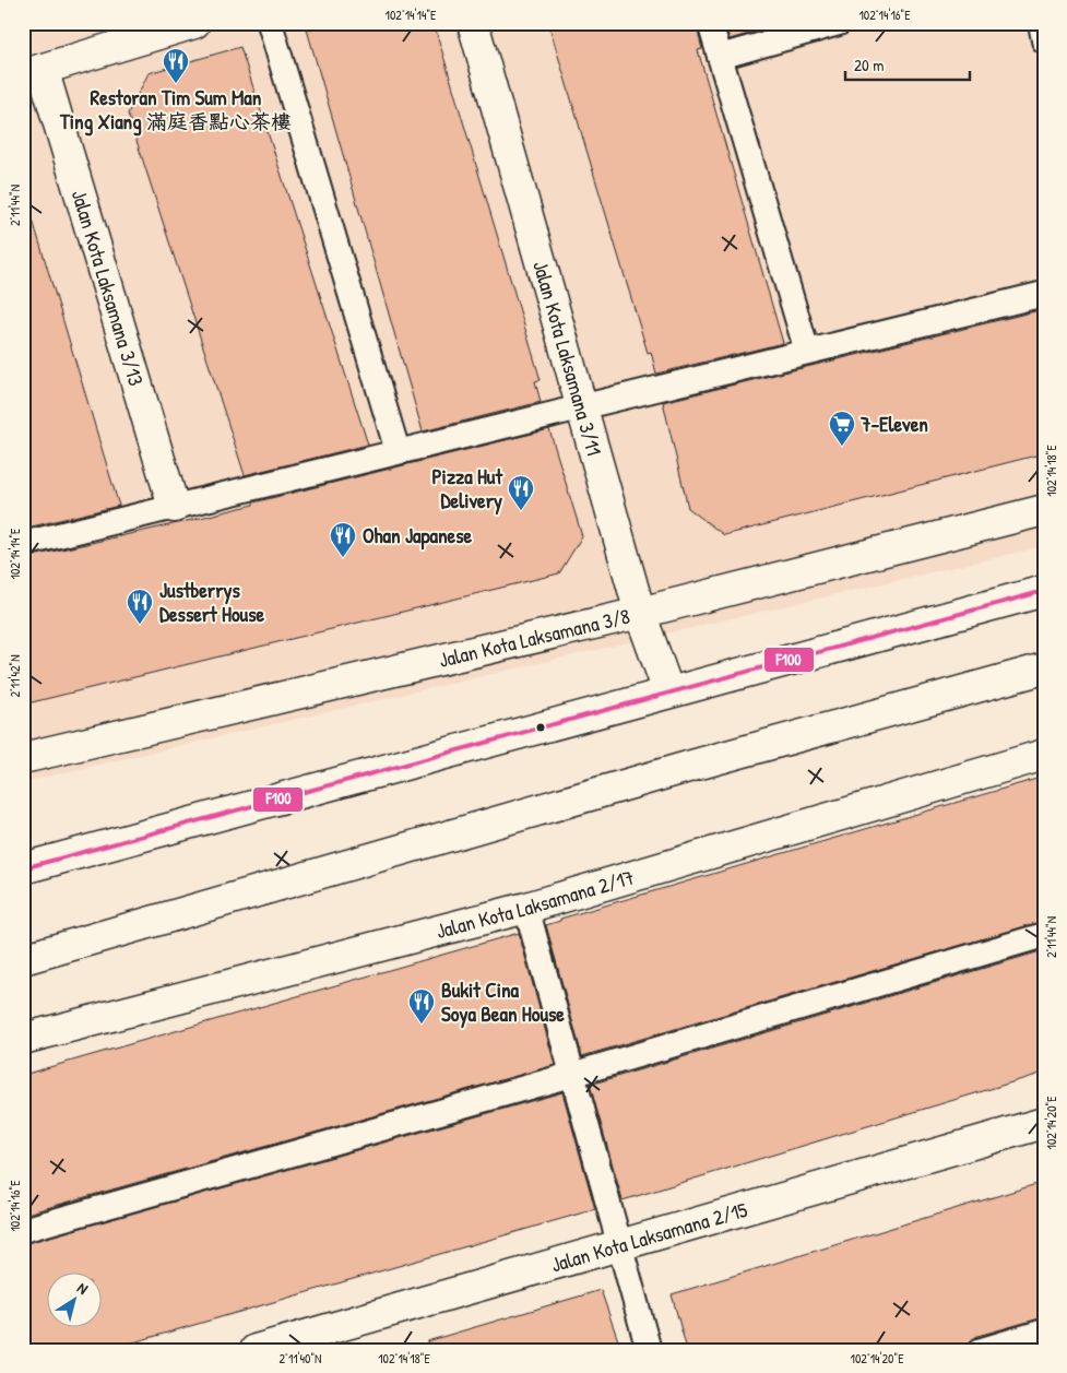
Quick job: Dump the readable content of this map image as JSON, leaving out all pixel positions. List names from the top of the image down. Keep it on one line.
{"streets":{"street":["Jalan Kota Laksamana 3/13","Jalan Kota Laksamana 3/11","Jalan Kota Laksamana 3/8","Jalan Kota Laksamana 2/17","Jalan Kota Laksamana 2/15"]},"crossings":[["Jalan Kota Laksamana 3/11","Jalan Kota Laksamana 3/8"]],"places":{"restaurant":["Restoran Tim Sum Man Ting Xiang 滿庭香點心茶樓","Pizza Hut Delivery","Ohan Japanese","Justberrys Dessert House","Bukit Cina Soya Bean House"],"supermarket":["7-Eleven"]},"lines":["transit line F100"],"scale_bar":"20 m","north":"top right","coordinates":["102°14'14\"E","102°14'16\"E","2°11'44\"N","102°14'18\"E","2°11'42\"N","102°14'20\"E","2°11'40\"N"]}
